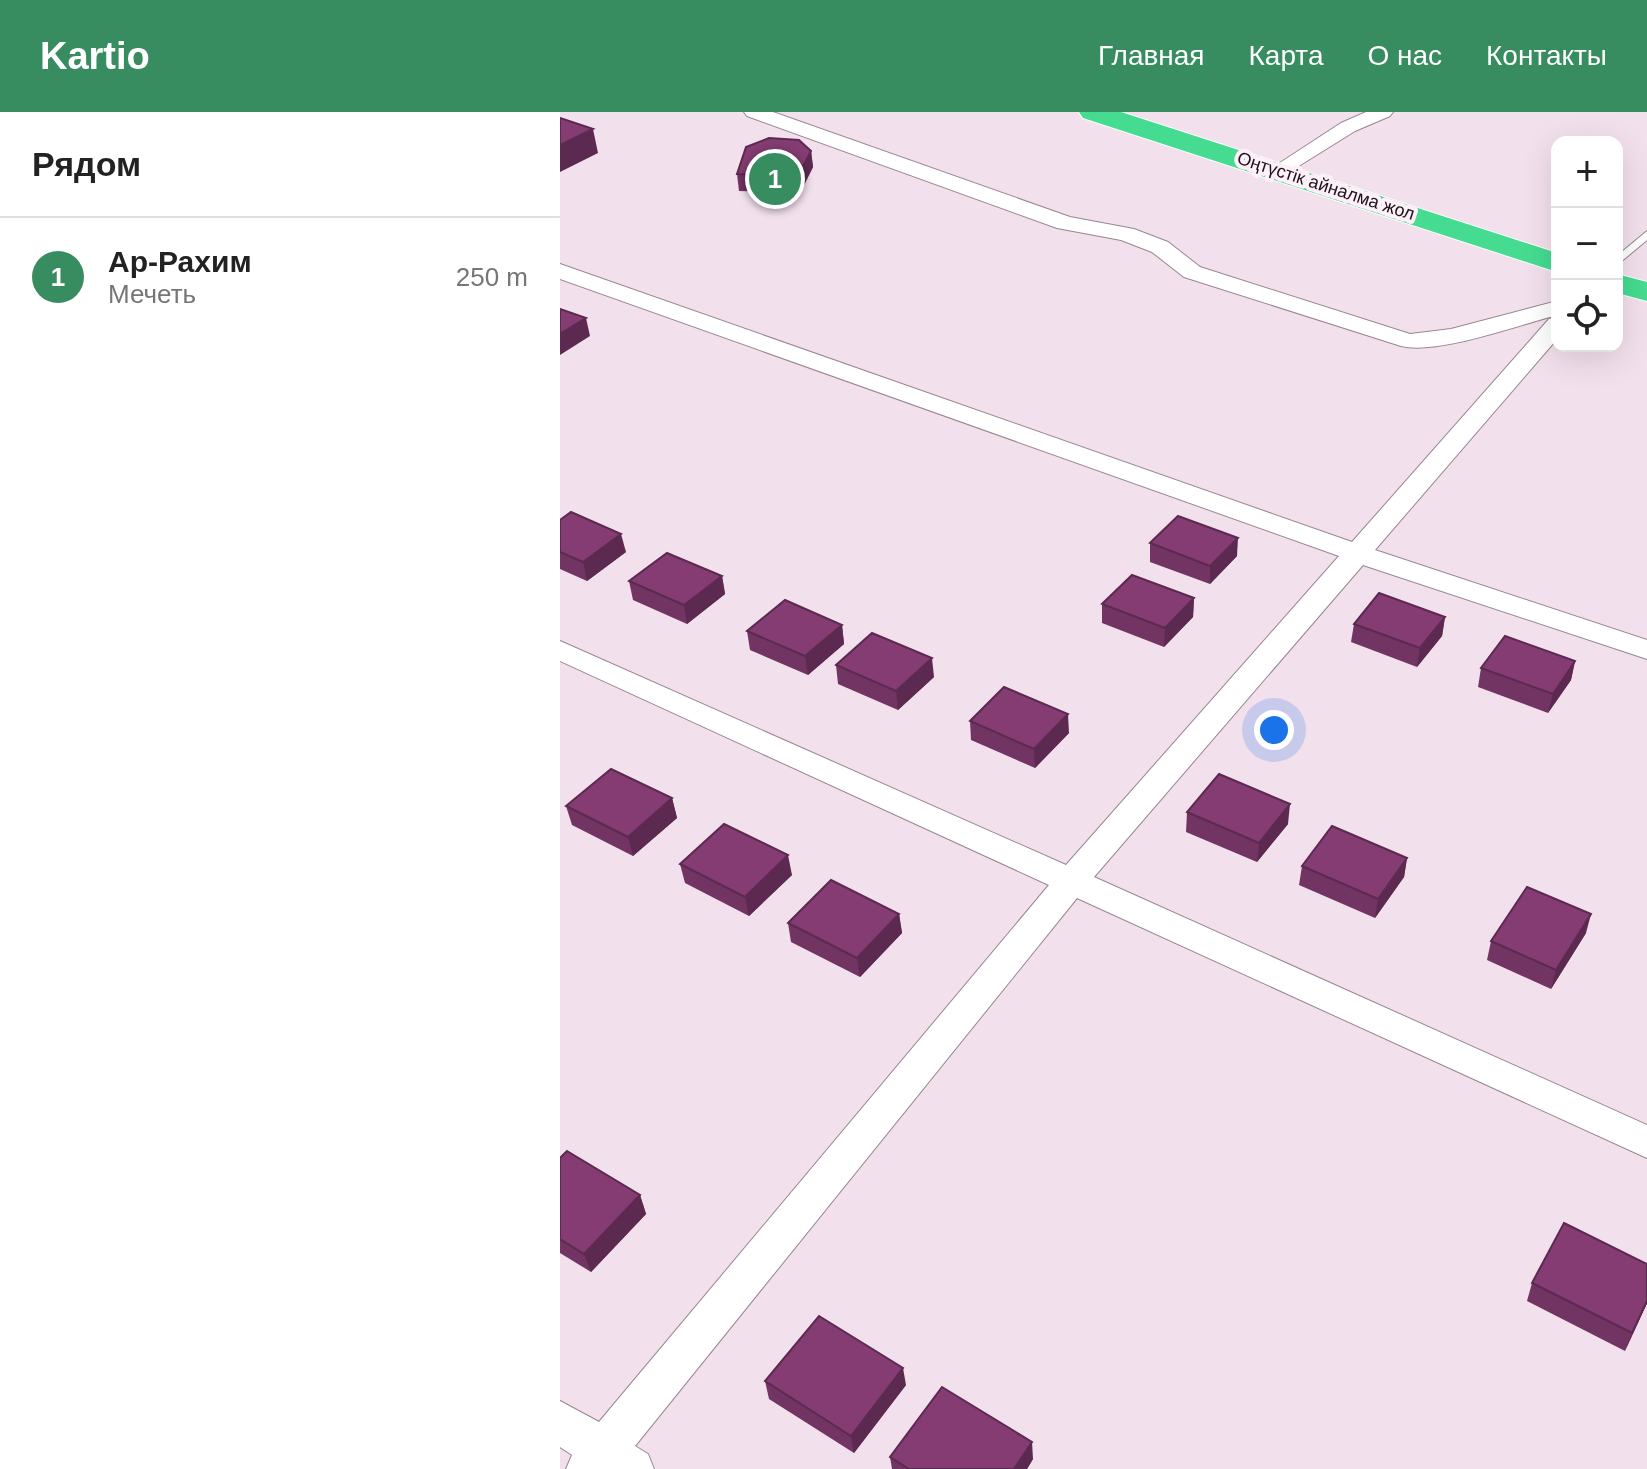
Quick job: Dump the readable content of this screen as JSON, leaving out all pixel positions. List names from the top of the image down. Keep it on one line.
{"streets":{"highway":["Оңтүстік айналма жол"]},"page":{"header":"Kartio","nav":["Главная","Карта","О нас","Контакты"],"heading":"Рядом","map_buttons":["+","−"],"pins":"1","list":[{"mark":"1","name":"Ар-Рахим","note":"Мечеть","value":"250 m"}]}}
